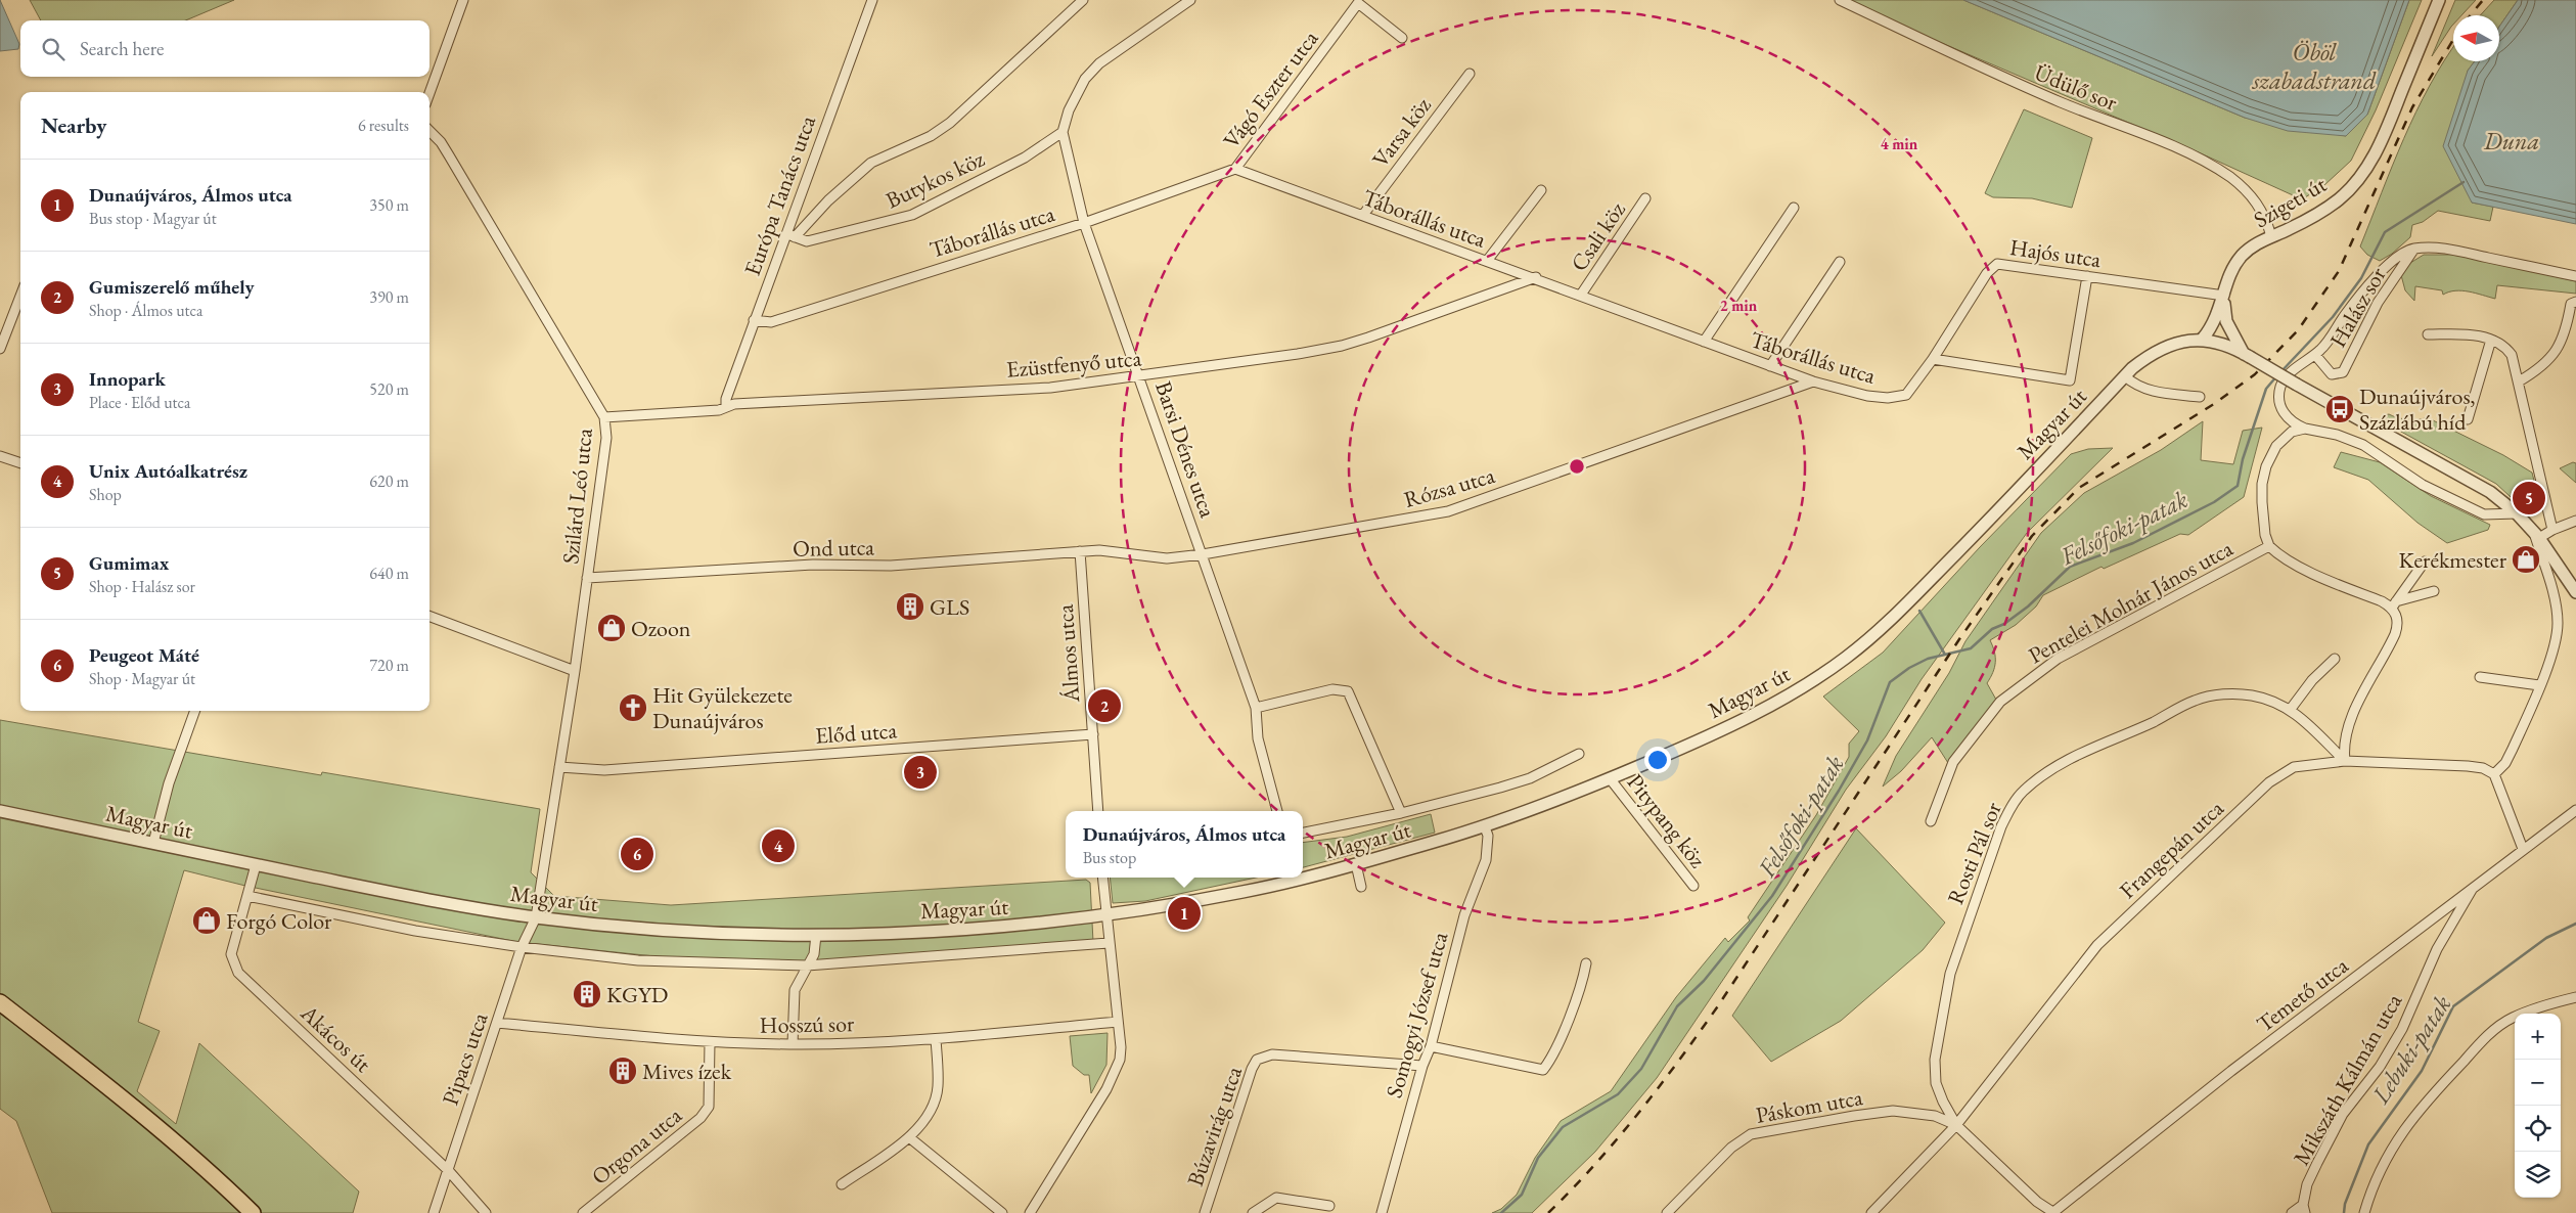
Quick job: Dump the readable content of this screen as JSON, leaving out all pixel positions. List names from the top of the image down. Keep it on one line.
{"streets":{"street":["Üdülő sor","Vágó Eszter utca","Varsa köz","Butykos köz","Európa Tanács utca","Szigeti út","Táborállás utca","Csali köz","Hajós utca","Halász sor","Ezüstfenyő utca","Magyar út","Barsi Dénes utca","Rózsa utca","Szilárd Leó utca","Ond utca","Pentelei Molnár János utca","Álmos utca","Előd utca","Pitypang köz","Frangepán utca","Rosti Pál sor","Temető utca","Somogyi József utca","Hosszú sor","Akácos út","Pipacs utca","Mikszáth Kálmán utca","Páskom utca","Búzavirág utca","Orgona utca"]},"crossings":[["Üdülő sor","Szigeti út"],["Vágó Eszter utca","Táborállás utca"],["Varsa köz","Táborállás utca"],["Butykos köz","Európa Tanács utca"],["Butykos köz","Barsi Dénes utca"],["Európa Tanács utca","Táborállás utca"],["Európa Tanács utca","Ezüstfenyő utca"],["Szigeti út","Hajós utca"],["Táborállás utca","Csali köz"],["Táborállás utca","Hajós utca"],["Táborállás utca","Ezüstfenyő utca"],["Táborállás utca","Barsi Dénes utca"],["Táborállás utca","Rózsa utca"],["Ezüstfenyő utca","Barsi Dénes utca"],["Ezüstfenyő utca","Szilárd Leó utca"],["Magyar út","Barsi Dénes utca"],["Magyar út","Szilárd Leó utca"],["Magyar út","Pitypang köz"],["Magyar út","Somogyi József utca"],["Magyar út","Akácos út"],["Magyar út","Pipacs utca"],["Barsi Dénes utca","Rózsa utca"],["Rózsa utca","Ond utca"],["Rózsa utca","Álmos utca"],["Szilárd Leó utca","Ond utca"],["Szilárd Leó utca","Előd utca"],["Szilárd Leó utca","Pipacs utca"],["Ond utca","Álmos utca"],["Álmos utca","Előd utca"],["Frangepán utca","Rosti Pál sor"],["Frangepán utca","Páskom utca"],["Rosti Pál sor","Páskom utca"],["Temető utca","Mikszáth Kálmán utca"],["Somogyi József utca","Búzavirág utca"],["Hosszú sor","Pipacs utca"],["Hosszú sor","Orgona utca"],["Akácos út","Pipacs utca"]],"water":["Öböl szabadstrand","Duna","Felsőfoki-patak","Lebuki-patak"],"places":{"bus stop":["Dunaújváros, Százlábú híd"],"shop":["Kerékmester","Ozoon","Forgó Color"],"building":["GLS","KGYD","Mives ízek"],"church":["Hit Gyülekezete Dunaújváros"]},"north":"left","page":{"search":"Search here","heading":["Nearby","6 results"],"list":[{"mark":"1","name":"Dunaújváros, Álmos utca","note":"Bus stop · Magyar út","value":"350 m"},{"mark":"2","name":"Gumiszerelő műhely","note":"Shop · Álmos utca","value":"390 m"},{"mark":"3","name":"Innopark","note":"Place · Előd utca","value":"520 m"},{"mark":"4","name":"Unix Autóalkatrész","note":"Shop","value":"620 m"},{"mark":"5","name":"Gumimax","note":"Shop · Halász sor","value":"640 m"},{"mark":"6","name":"Peugeot Máté","note":"Shop · Magyar út","value":"720 m"}],"pins":["5","2","3","4","6","1"],"popup":["Dunaújváros, Álmos utca","Bus stop"],"map_buttons":["+","−"]},"rings":["4 min","2 min"]}
